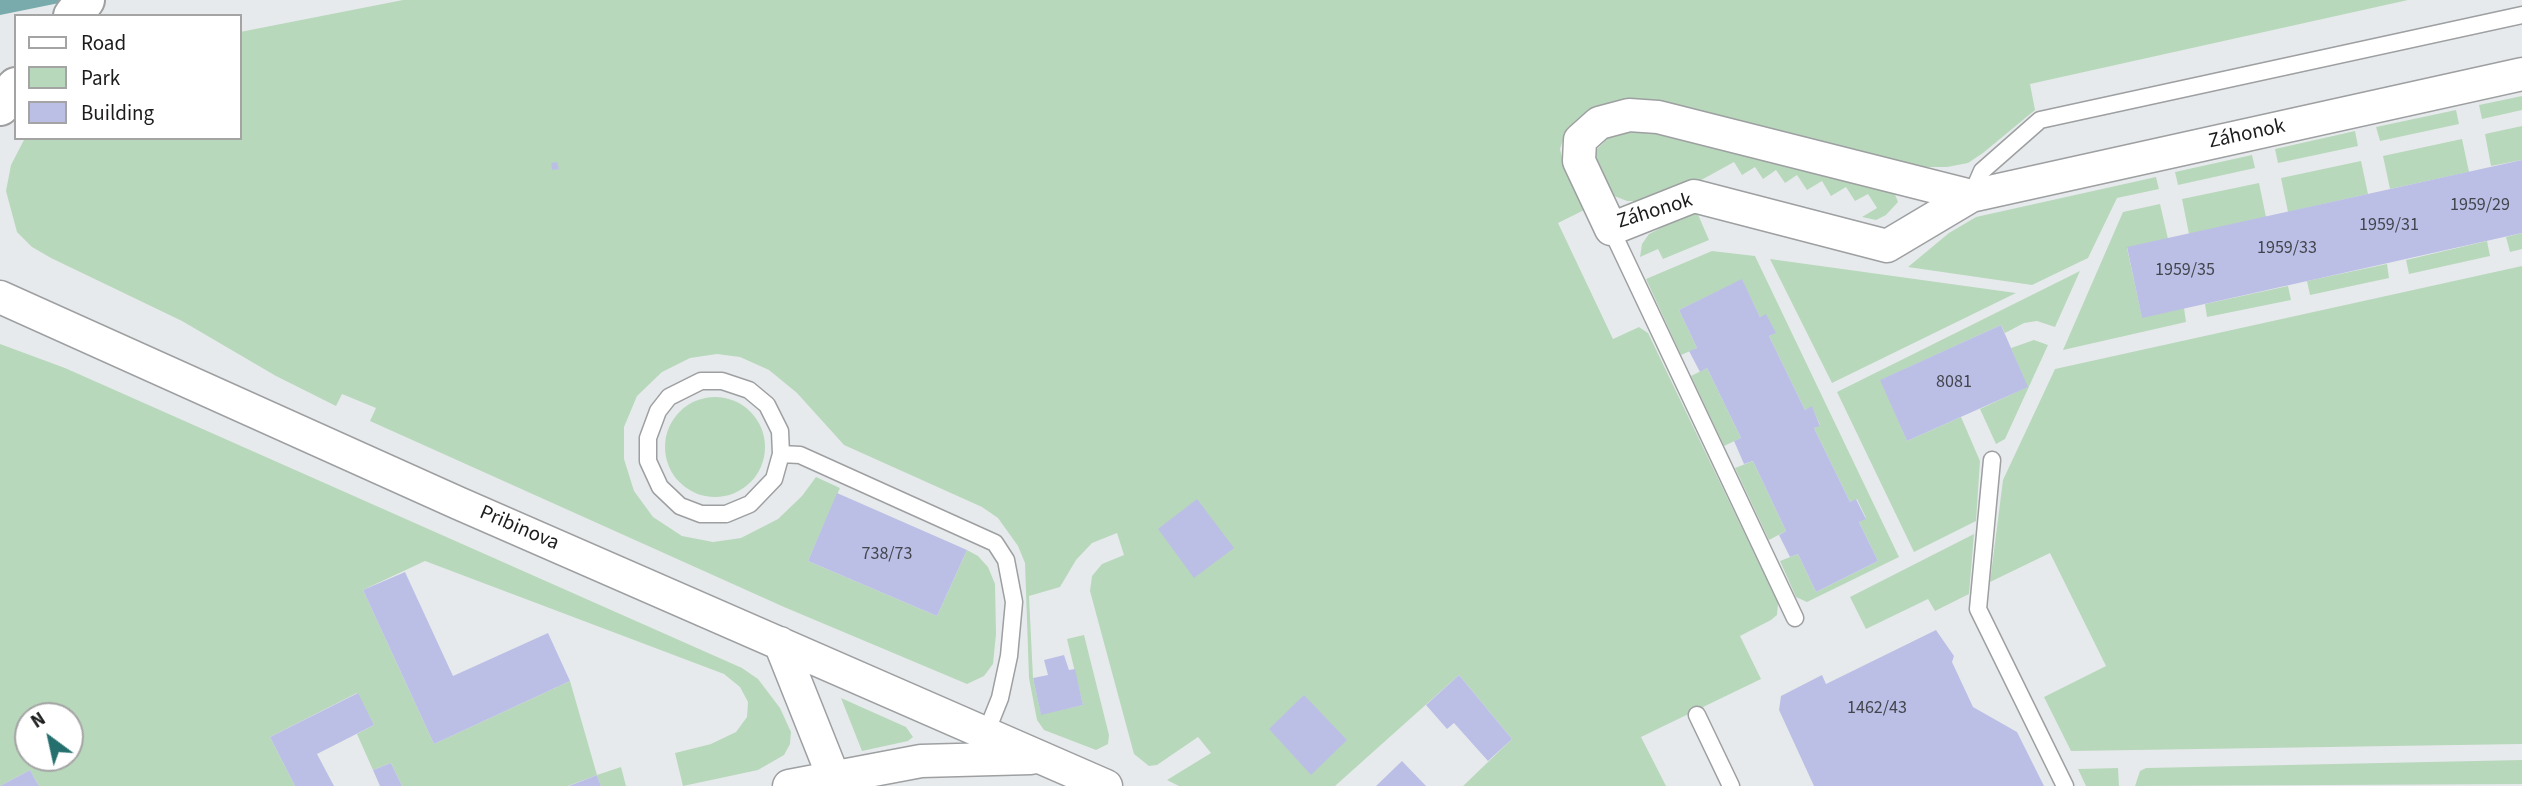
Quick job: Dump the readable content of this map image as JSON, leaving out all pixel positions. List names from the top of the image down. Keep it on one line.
{"streets":{"street":["Záhonok","Pribinova"]},"house_numbers":["1959/29","1959/31","1959/33","1959/35","8081","738/73","1462/43"],"legend":["Road","Park","Building"],"north":"top left"}
